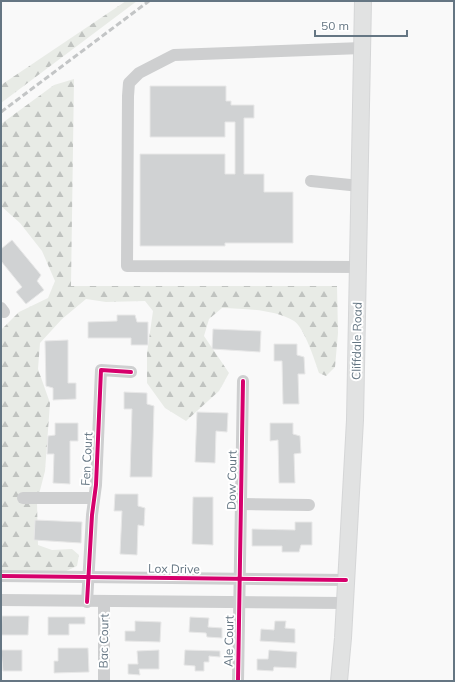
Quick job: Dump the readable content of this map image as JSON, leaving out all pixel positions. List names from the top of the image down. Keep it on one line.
{"streets":{"main road":["Cliffdale Road"],"street":["Fen Court","Dow Court","Lox Drive","Bac Court","Ale Court"]},"crossings":[["Cliffdale Road","Lox Drive"],["Fen Court","Lox Drive"],["Dow Court","Lox Drive"],["Dow Court","Ale Court"]],"scale_bar":"50 m"}
